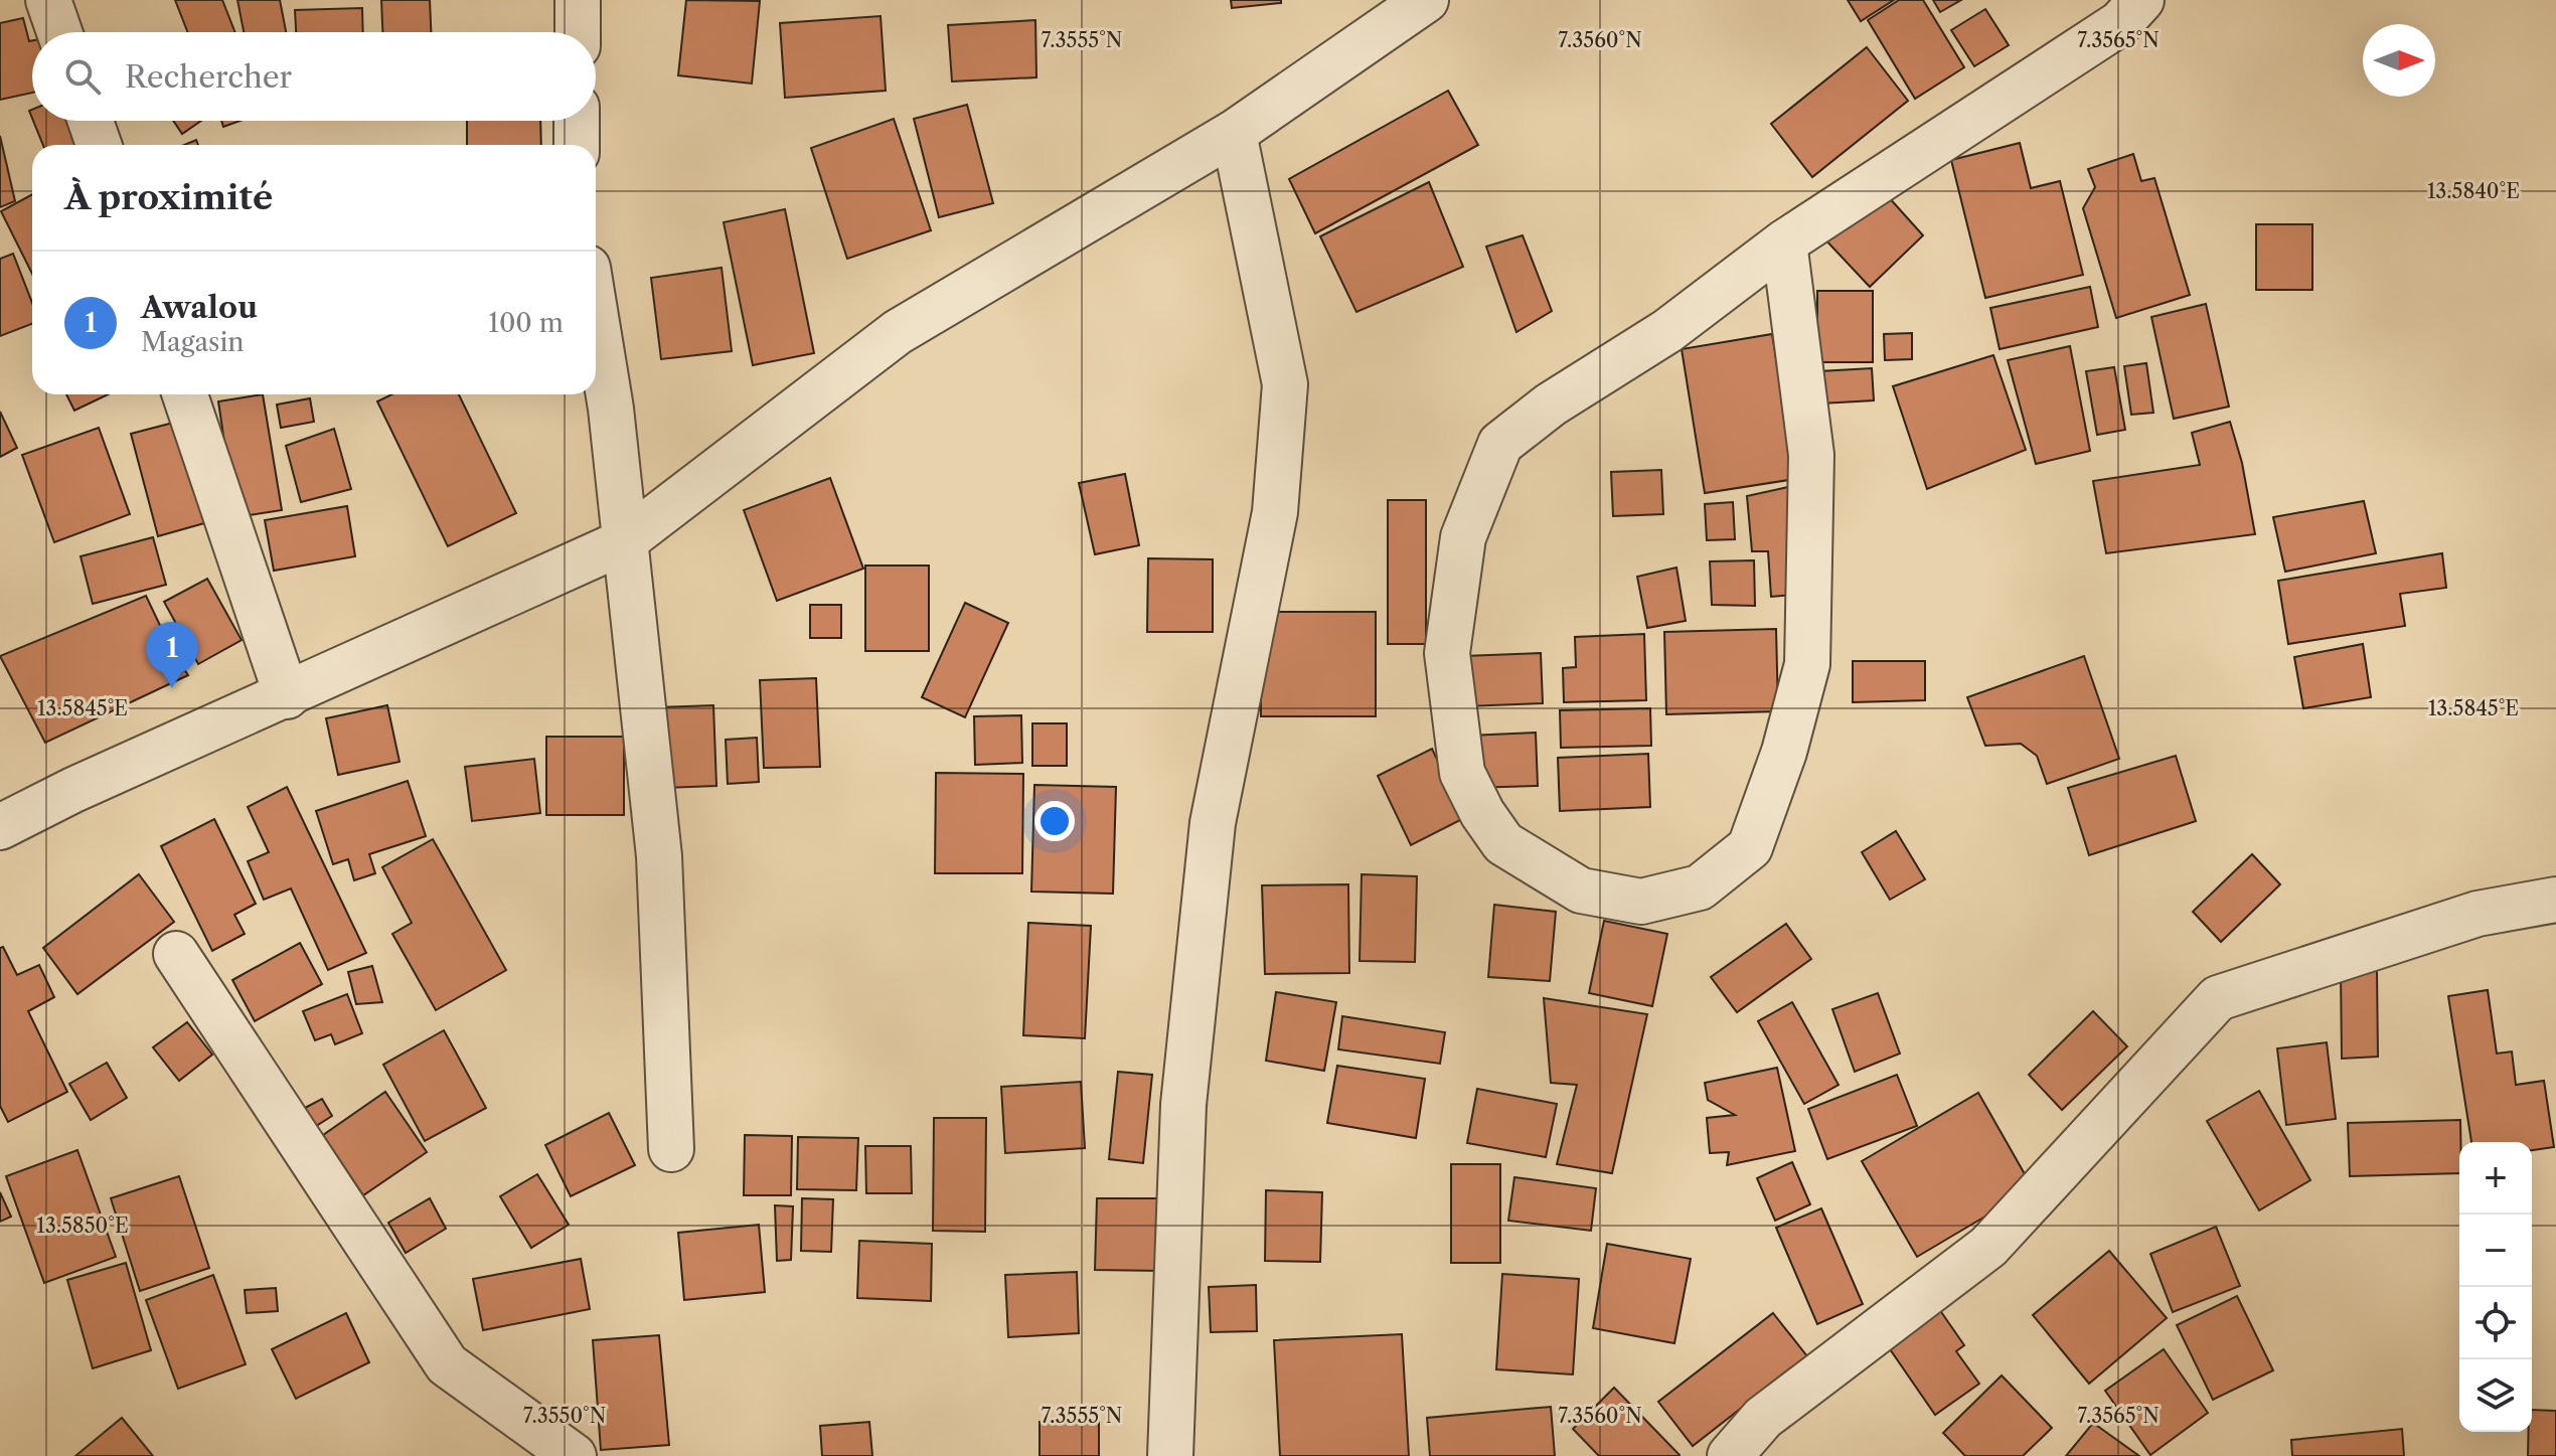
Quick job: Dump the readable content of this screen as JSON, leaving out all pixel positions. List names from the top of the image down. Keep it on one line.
{"north":"right","page":{"search":"Rechercher","heading":"À proximité","list":[{"mark":"1","name":"Awalou","note":"Magasin","value":"100 m"}],"pins":"1","map_buttons":["+","−"]},"coordinates":["7.3555°N","7.3560°N","7.3565°N","13.5840°E","13.5845°E","13.5850°E","7.3550°N"]}
